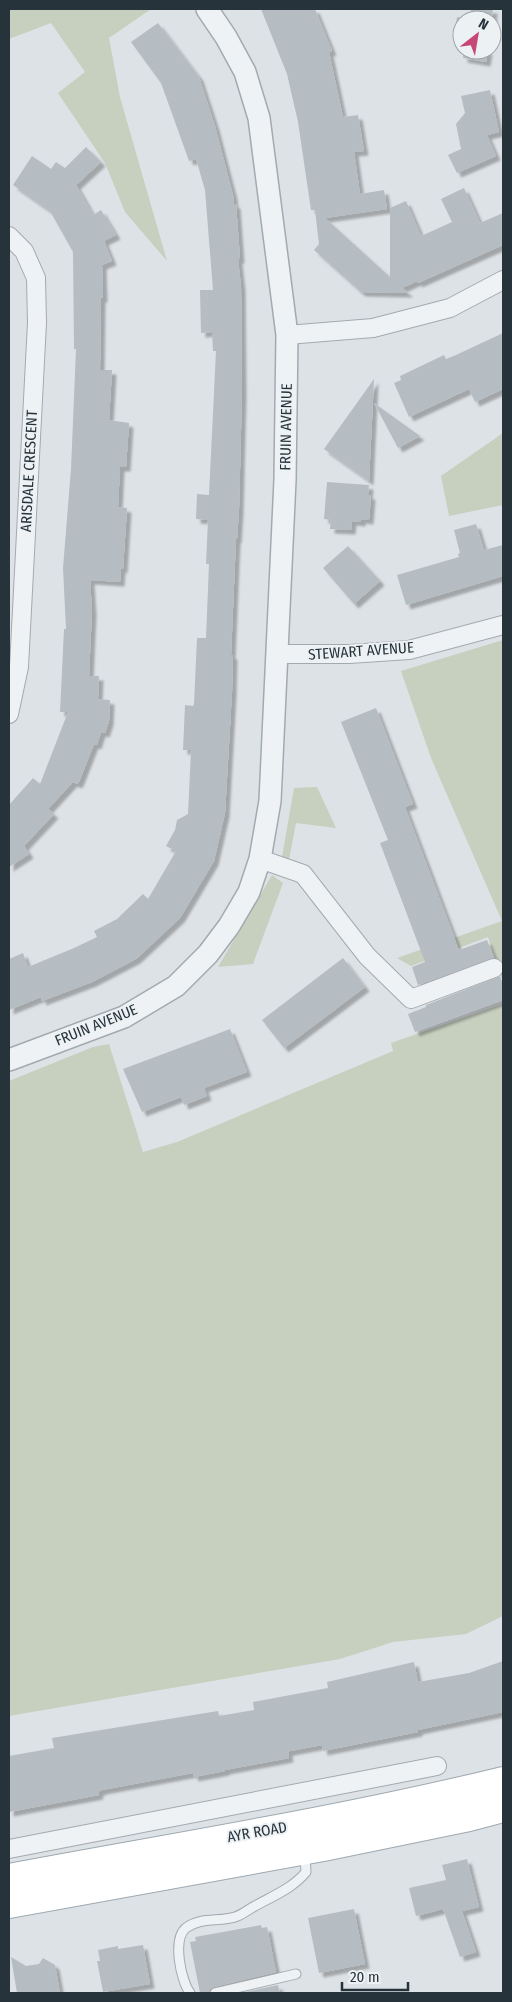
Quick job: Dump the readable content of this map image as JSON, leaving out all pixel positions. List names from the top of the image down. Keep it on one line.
{"streets":{"main road":["AYR ROAD"],"street":["FRUIN AVENUE","ARISDALE CRESCENT","STEWART AVENUE"]},"crossings":[["FRUIN AVENUE","STEWART AVENUE"]],"scale_bar":"20 m","north":"top right"}
